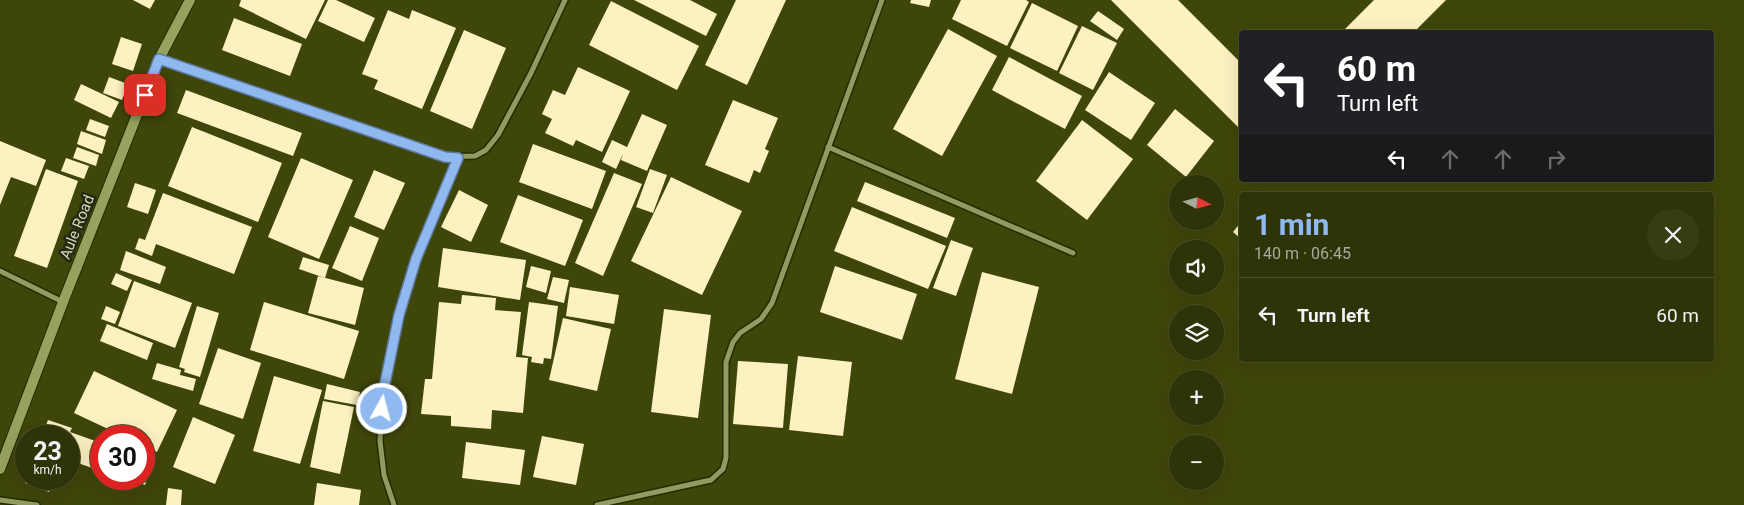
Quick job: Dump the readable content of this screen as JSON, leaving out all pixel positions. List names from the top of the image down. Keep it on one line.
{"streets":{"street":["Aule Road"]},"north":"right","page":{"turn":["60 m","Turn left"],"map_buttons":["+","−"],"heading":["1 min","140 m · 06:45"],"list":[{"name":"Turn left","value":"60 m"}],"speed":"23 km/h","limit":"30"}}
